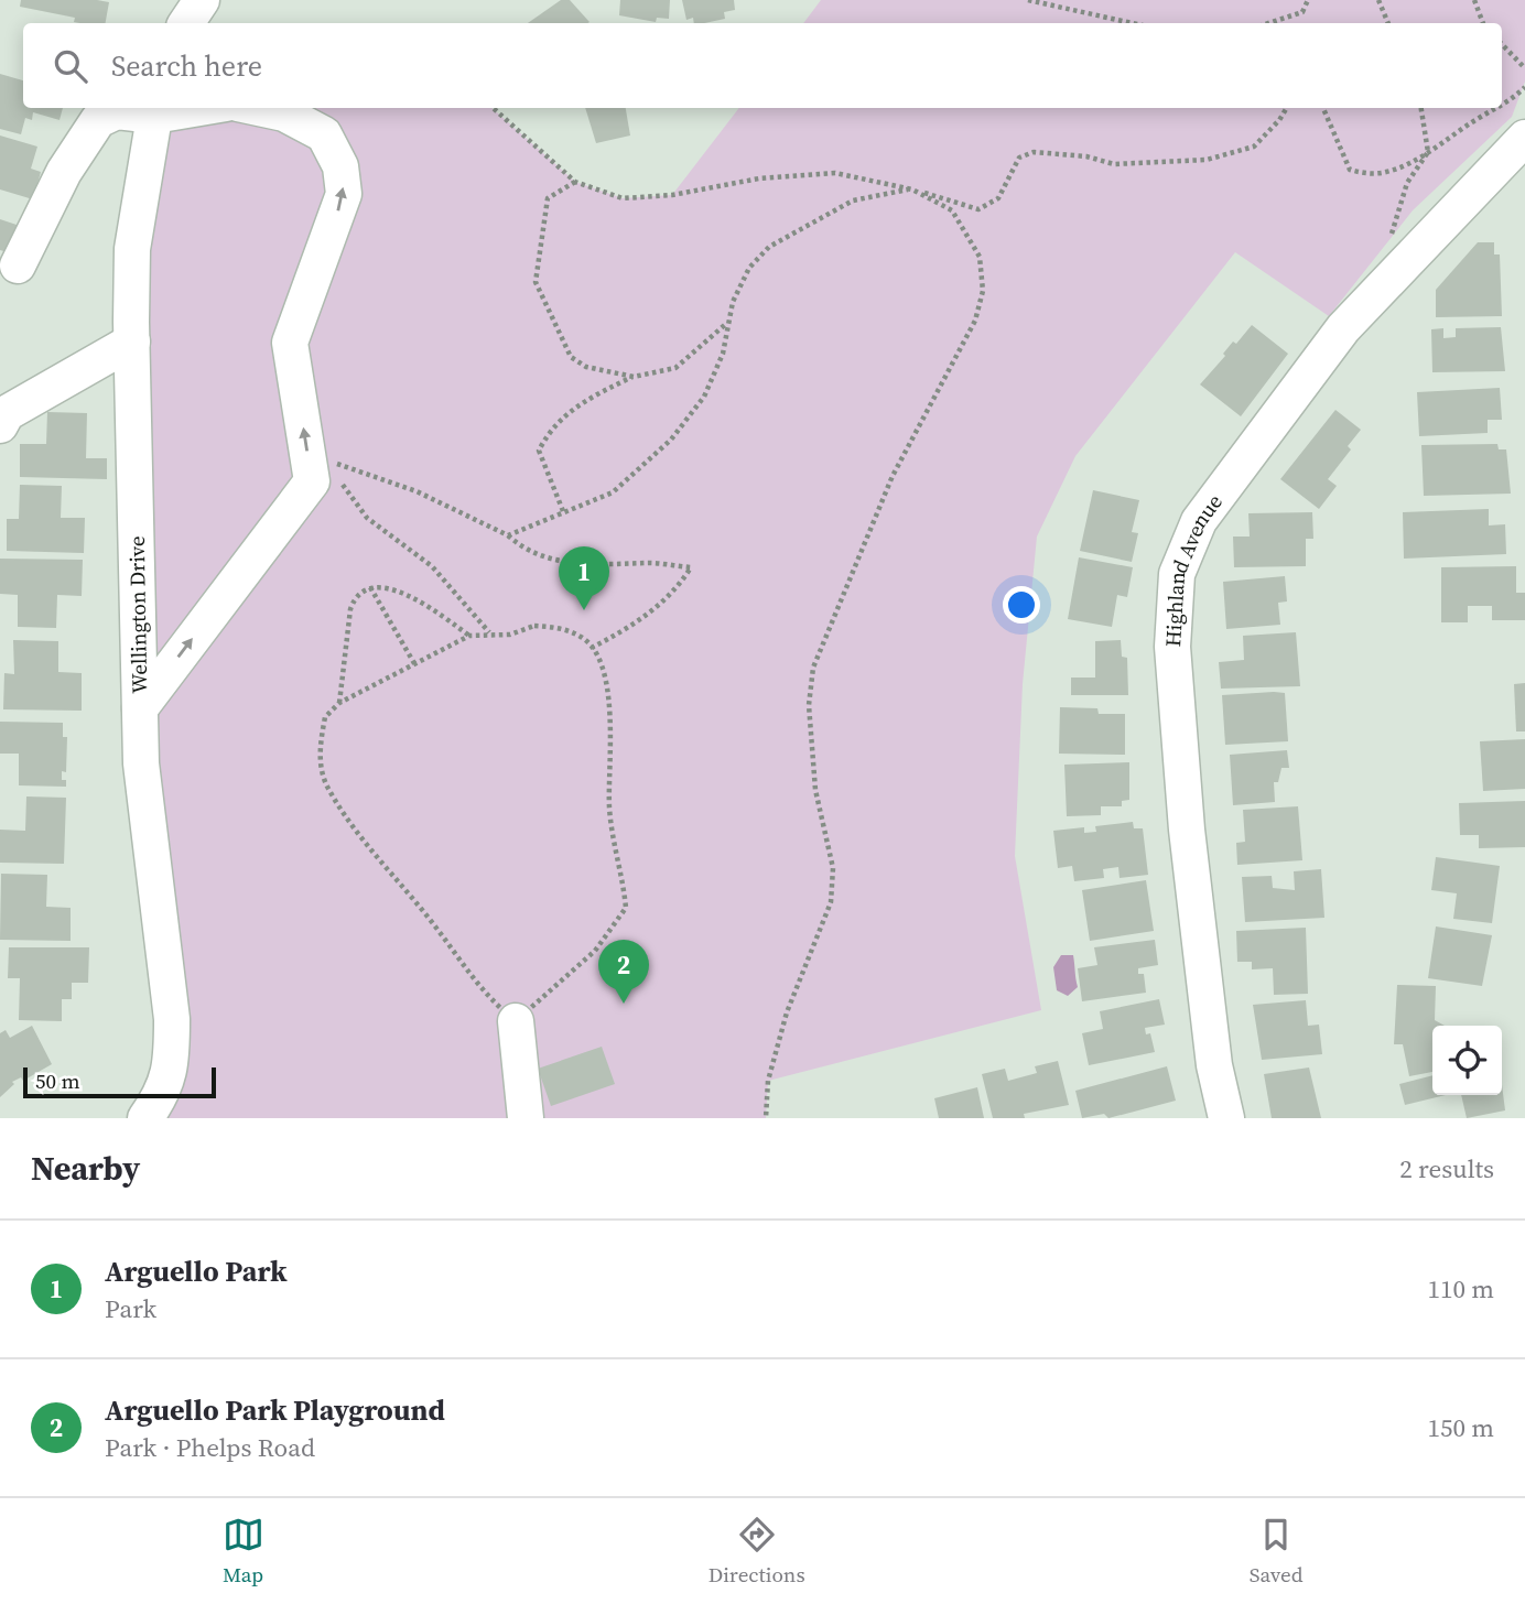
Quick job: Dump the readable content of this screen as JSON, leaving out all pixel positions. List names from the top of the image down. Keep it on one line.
{"streets":{"street":["Highland Avenue","Wellington Drive"]},"scale_bar":"50 m","page":{"search":"Search here","pins":["1","2"],"scale":"50 m","heading":["Nearby","2 results"],"list":[{"mark":"1","name":"Arguello Park","note":"Park","value":"110 m"},{"mark":"2","name":"Arguello Park Playground","note":"Park · Phelps Road","value":"150 m"}],"nav":["Map","Directions","Saved"]}}
